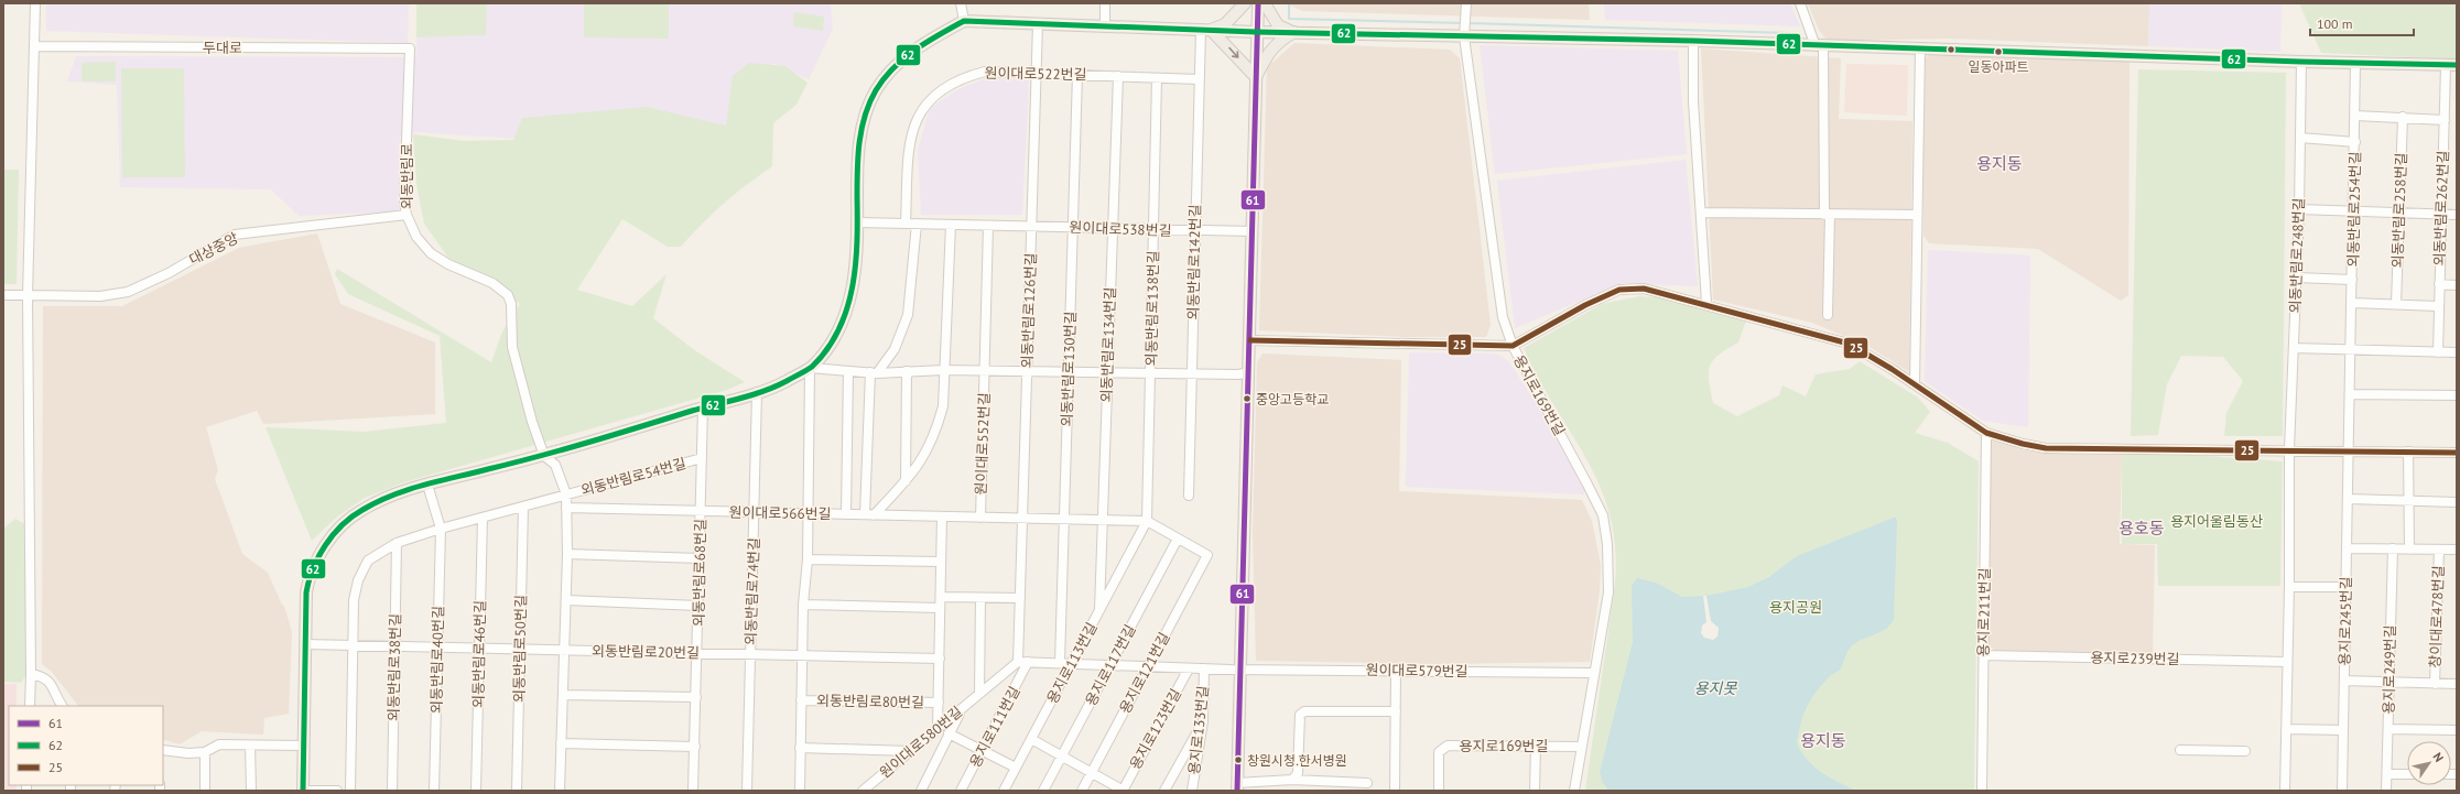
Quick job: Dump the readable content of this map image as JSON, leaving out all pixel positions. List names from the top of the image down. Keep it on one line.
{"streets":{"street":["두대로","원이대로522번길","외동반림로","외동반림로262번길","외동반림로254번길","외동반림로258번길","원이대로538번길","대상중앙","외동반림로248번길","외동반림로142번길","외동반림로138번길","외동반림로126번길","외동반림로134번길","외동반림로130번길","용지로169번길","원이대로552번길","외동반림로54번길","원이대로566번길","외동반림로68번길","외동반림로74번길","용지로211번길","창이대로478번길","용지로245번길","외동반림로50번길","외동반림로20번길","외동반림로46번길","용지로239번길","외동반림로40번길","용지로113번길","용지로117번길","외동반림로38번길","용지로249번길","원이대로579번길","용지로121번길","외동반림로80번길","용지로111번길","용지로123번길","용지로133번길","원이대로580번길"]},"crossings":[["두대로","외동반림로"],["원이대로522번길","원이대로538번길"],["원이대로522번길","외동반림로142번길"],["원이대로522번길","외동반림로138번길"],["원이대로522번길","외동반림로126번길"],["원이대로522번길","외동반림로134번길"],["원이대로522번길","외동반림로130번길"],["외동반림로","대상중앙"],["외동반림로","외동반림로54번길"],["외동반림로254번길","용지로245번길"],["원이대로538번길","외동반림로142번길"],["원이대로538번길","외동반림로138번길"],["원이대로538번길","외동반림로126번길"],["원이대로538번길","외동반림로134번길"],["원이대로538번길","외동반림로130번길"],["외동반림로138번길","원이대로566번길"],["외동반림로138번길","용지로113번길"],["외동반림로126번길","원이대로566번길"],["외동반림로126번길","원이대로580번길"],["외동반림로134번길","원이대로566번길"],["외동반림로134번길","용지로113번길"],["외동반림로130번길","원이대로566번길"],["용지로169번길","원이대로579번길"],["원이대로552번길","원이대로566번길"],["외동반림로54번길","원이대로566번길"],["외동반림로54번길","외동반림로68번길"],["외동반림로54번길","외동반림로50번길"],["외동반림로54번길","외동반림로20번길"],["외동반림로54번길","외동반림로46번길"],["외동반림로54번길","외동반림로40번길"],["원이대로566번길","외동반림로68번길"],["원이대로566번길","외동반림로74번길"],["원이대로566번길","외동반림로80번길"],["외동반림로68번길","외동반림로20번길"],["외동반림로74번길","외동반림로20번길"],["용지로211번길","용지로239번길"],["창이대로478번길","용지로245번길"],["창이대로478번길","용지로249번길"],["외동반림로50번길","외동반림로20번길"],["외동반림로20번길","외동반림로46번길"],["외동반림로20번길","외동반림로40번길"],["외동반림로20번길","외동반림로38번길"],["외동반림로20번길","외동반림로80번길"],["용지로117번길","용지로121번길"]],"districts":["용지동","용호동","용지동"],"water":["용지못"],"parks":["용지어울림동산","용지공원"],"places":["일동아파트","중앙고등학교","창원시청.한서병원"],"lines":["transit line 61","transit line 62","transit line 25"],"legend":["61","62","25"],"scale_bar":"100 m","north":"top right"}
